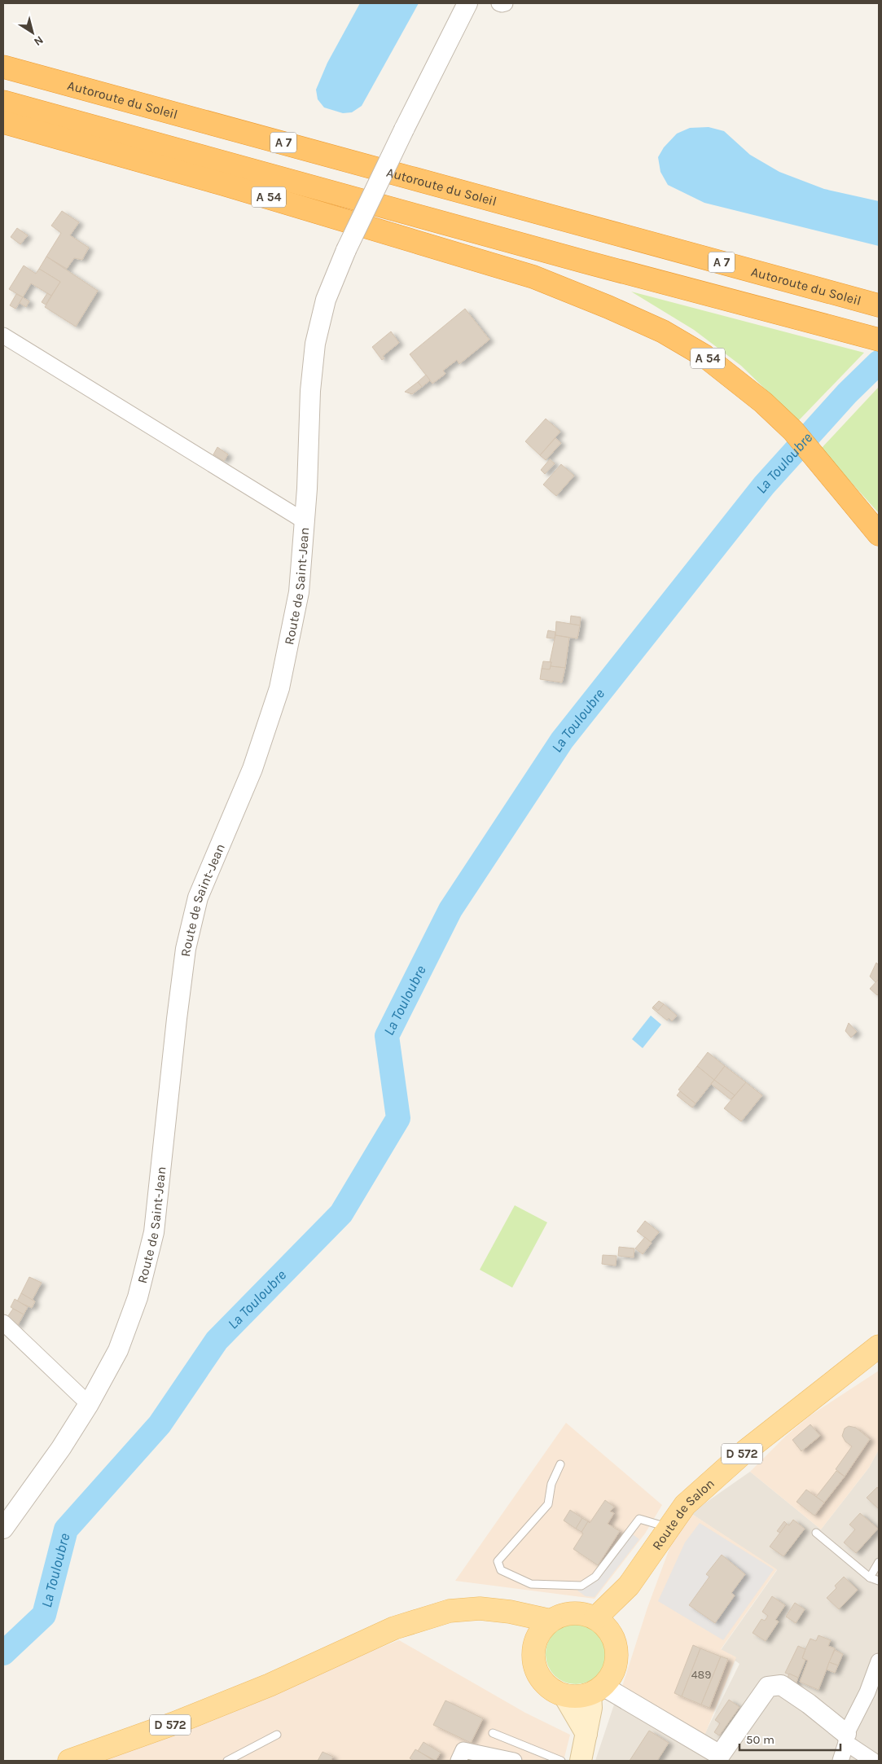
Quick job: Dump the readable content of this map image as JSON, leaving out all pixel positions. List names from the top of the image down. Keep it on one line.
{"streets":{"highway":["Autoroute du Soleil","A 7","A 54"],"main road":["D 572","Route de Salon"],"street":["Route de Saint-Jean"]},"crossings":[["D 572","Route de Salon"]],"water":["La Touloubre"],"house_numbers":["489"],"scale_bar":"50 m","north":"bottom right"}
